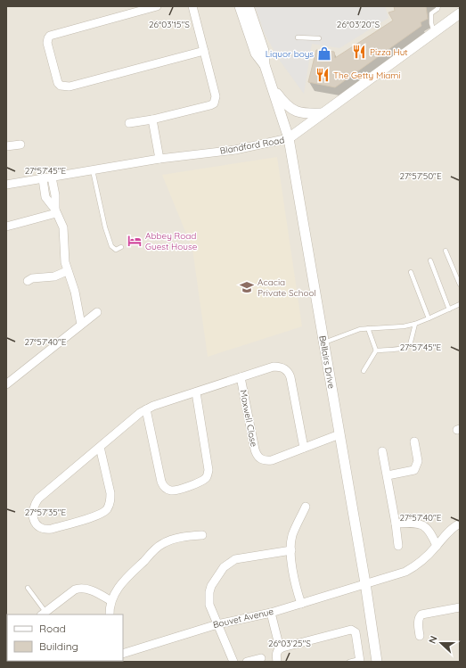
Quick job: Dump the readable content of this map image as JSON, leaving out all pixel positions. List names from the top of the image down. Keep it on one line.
{"streets":{"street":["Blandford Road","Bellairs Drive","Maxwell Close","Bouvet Avenue"]},"crossings":[["Blandford Road","Bellairs Drive"],["Bellairs Drive","Maxwell Close"],["Bellairs Drive","Bouvet Avenue"]],"places":{"restaurant":["Pizza Hut","The Getty Miami"],"shop":["Liquor boys"],"hotel":["Abbey Road Guest House"],"school or university":["Acacia Private School"]},"legend":["Road","Building"],"north":"left","coordinates":["26°03'15\"S","26°03'20\"S","27°57'45\"E","27°57'50\"E","27°57'40\"E","27°57'35\"E","26°03'25\"S"]}
